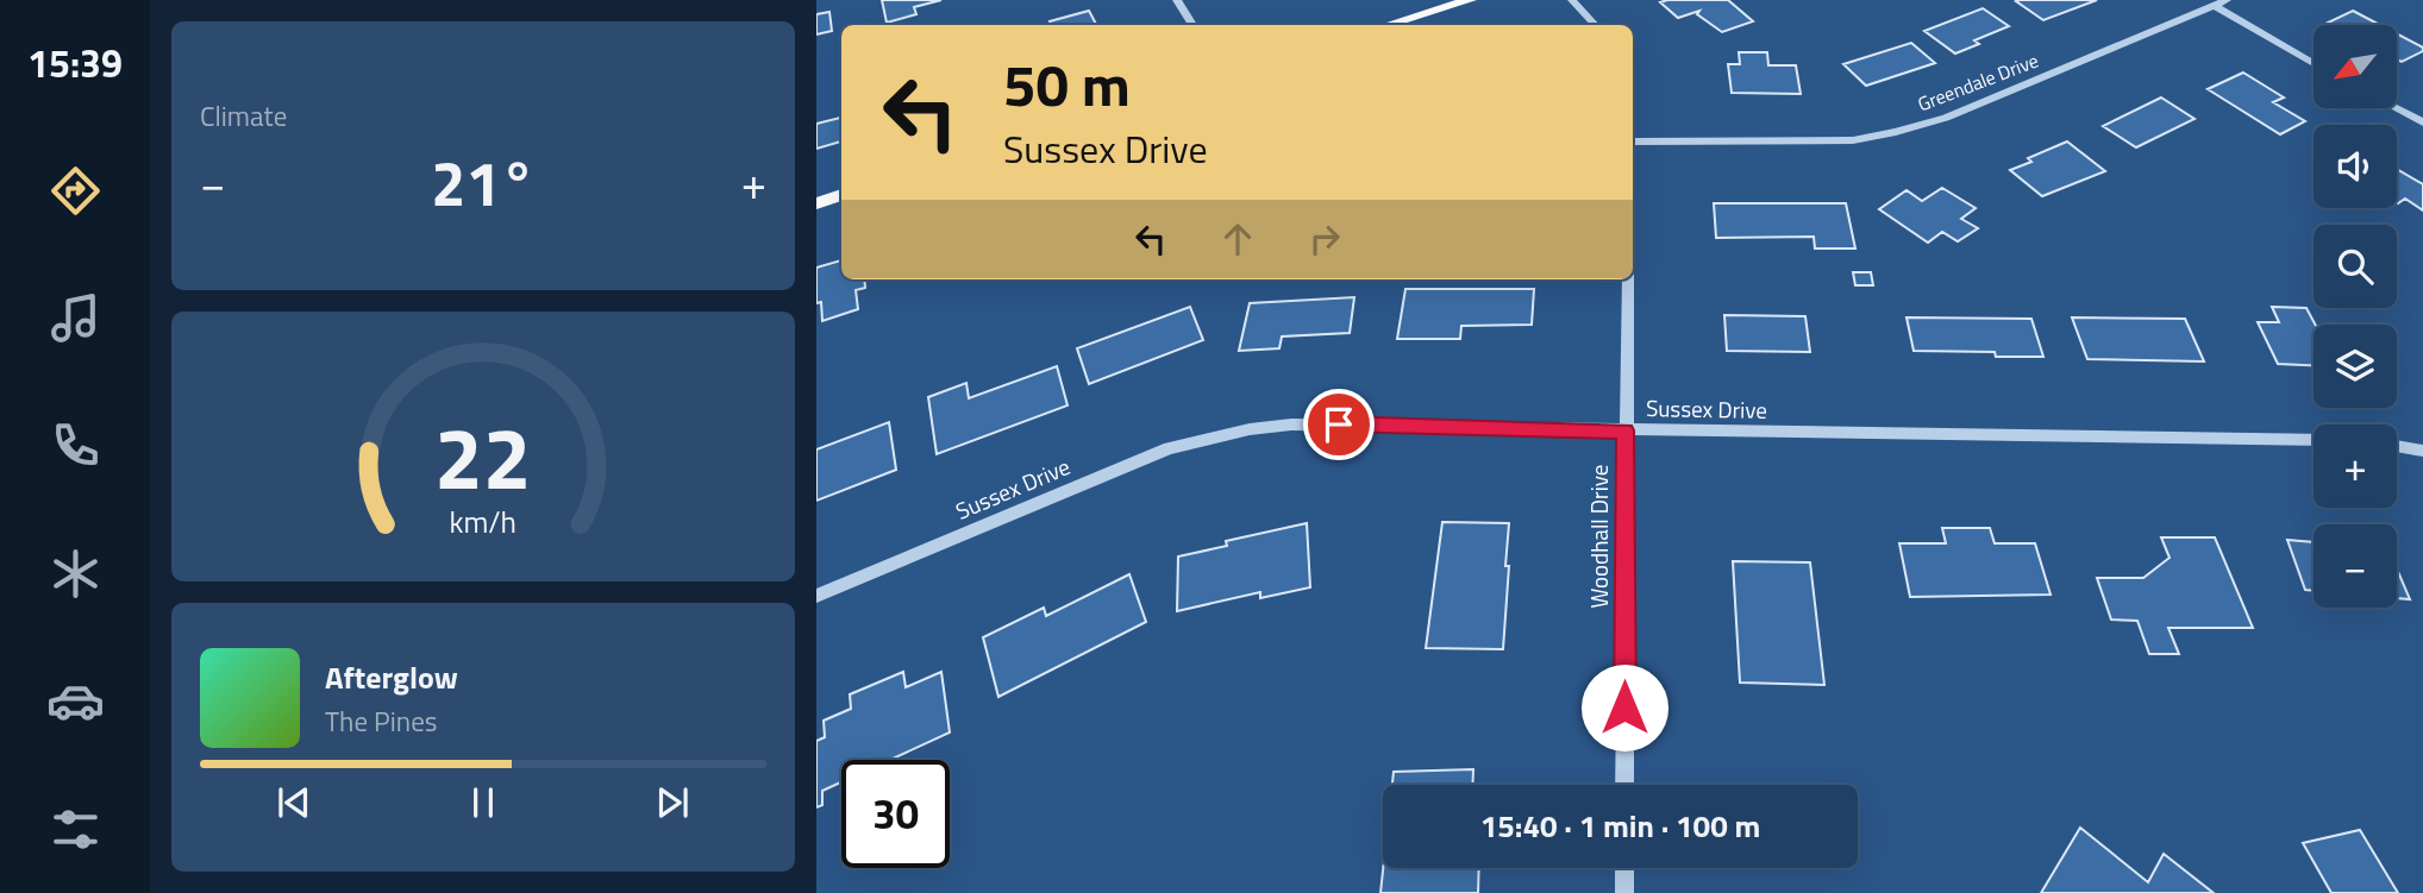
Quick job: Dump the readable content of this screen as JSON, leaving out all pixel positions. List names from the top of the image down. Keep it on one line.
{"streets":{"street":["Greendale Drive","Sussex Drive","Woodhall Drive"]},"crossings":[["Sussex Drive","Woodhall Drive"]],"north":"bottom left","page":{"tabs":"15:39","tile":"Climate","map_buttons":["+","−"],"turn":["50 m","Sussex Drive"],"heat":["−","21°","+"],"song":["Afterglow","The Pines"],"limit":"30","trip":"15:40 · 1 min · 100 m","gauge":["22","km/h"]}}
